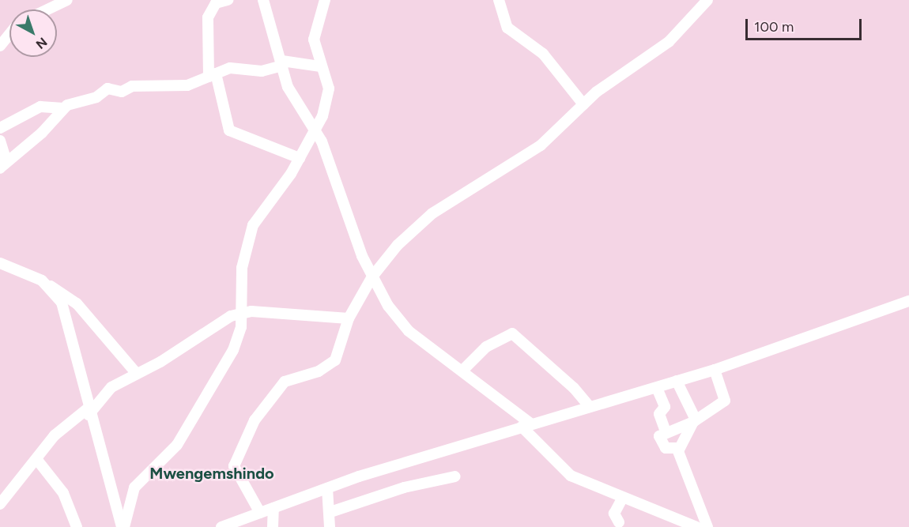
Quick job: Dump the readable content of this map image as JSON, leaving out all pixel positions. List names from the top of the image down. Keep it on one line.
{"districts":["Mwengemshindo"],"scale_bar":"100 m","north":"bottom right"}
